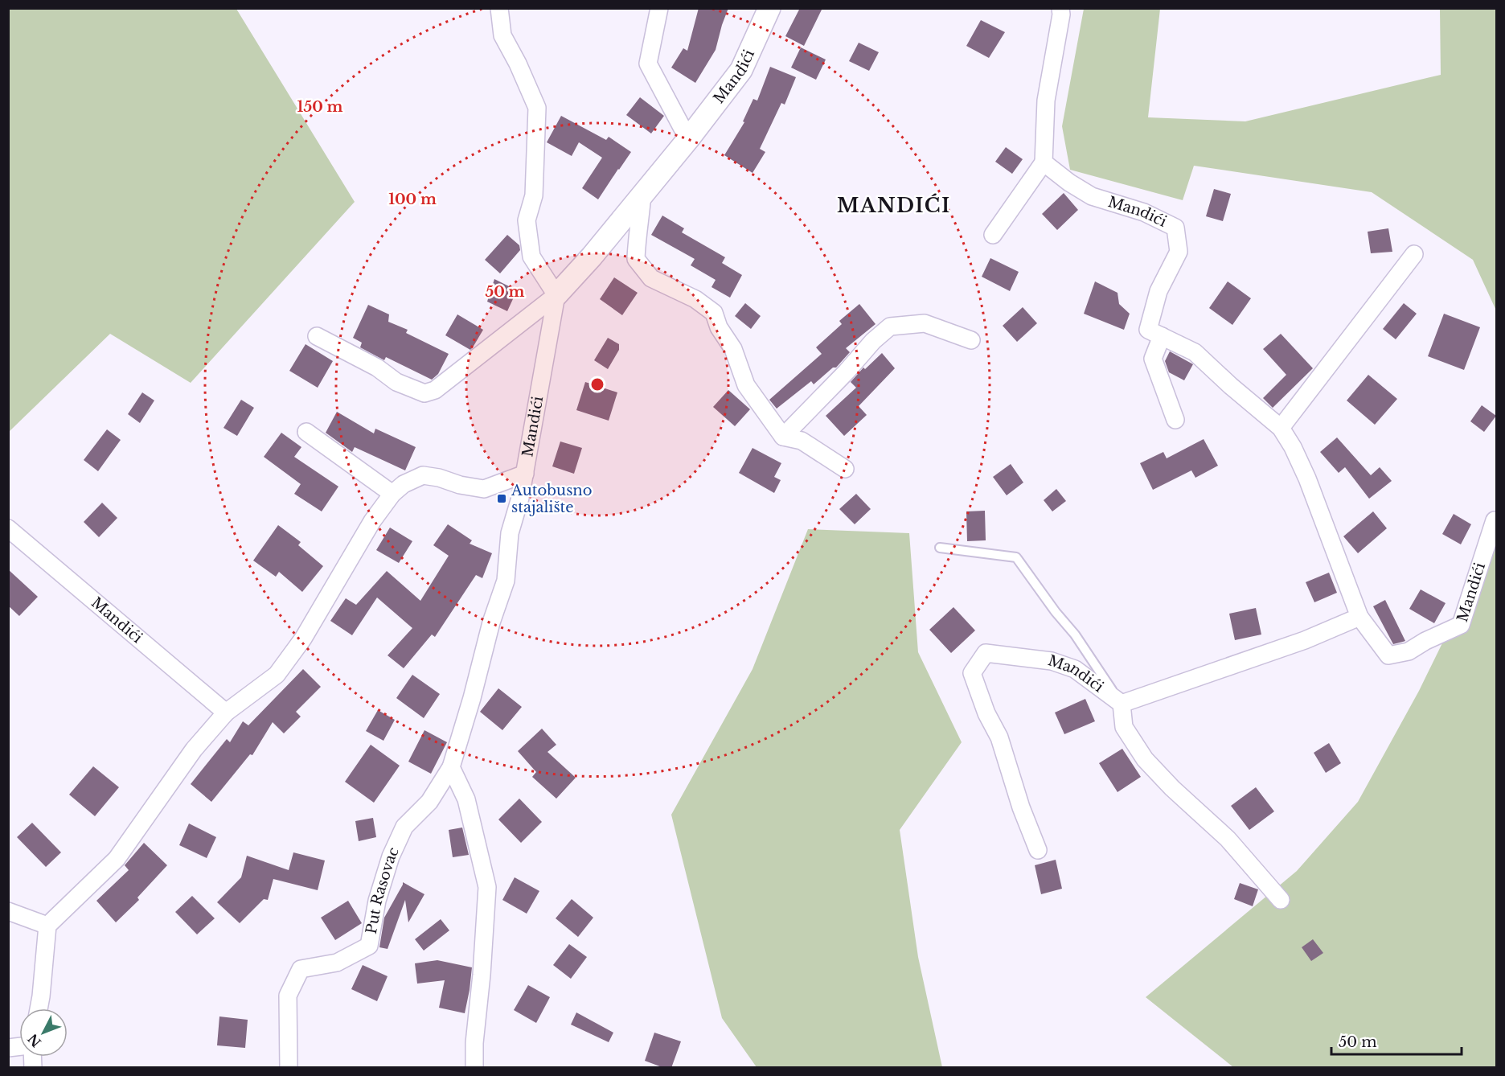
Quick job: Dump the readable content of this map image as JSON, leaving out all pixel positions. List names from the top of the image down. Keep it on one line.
{"streets":{"street":["Mandići","Put Rasovac"]},"crossings":[["Mandići","Put Rasovac"]],"districts":["MANDIĆI"],"places":{"transit":["Autobusno stajalište"]},"scale_bar":"50 m","north":"bottom left","rings":["150 m","100 m","50 m"]}
